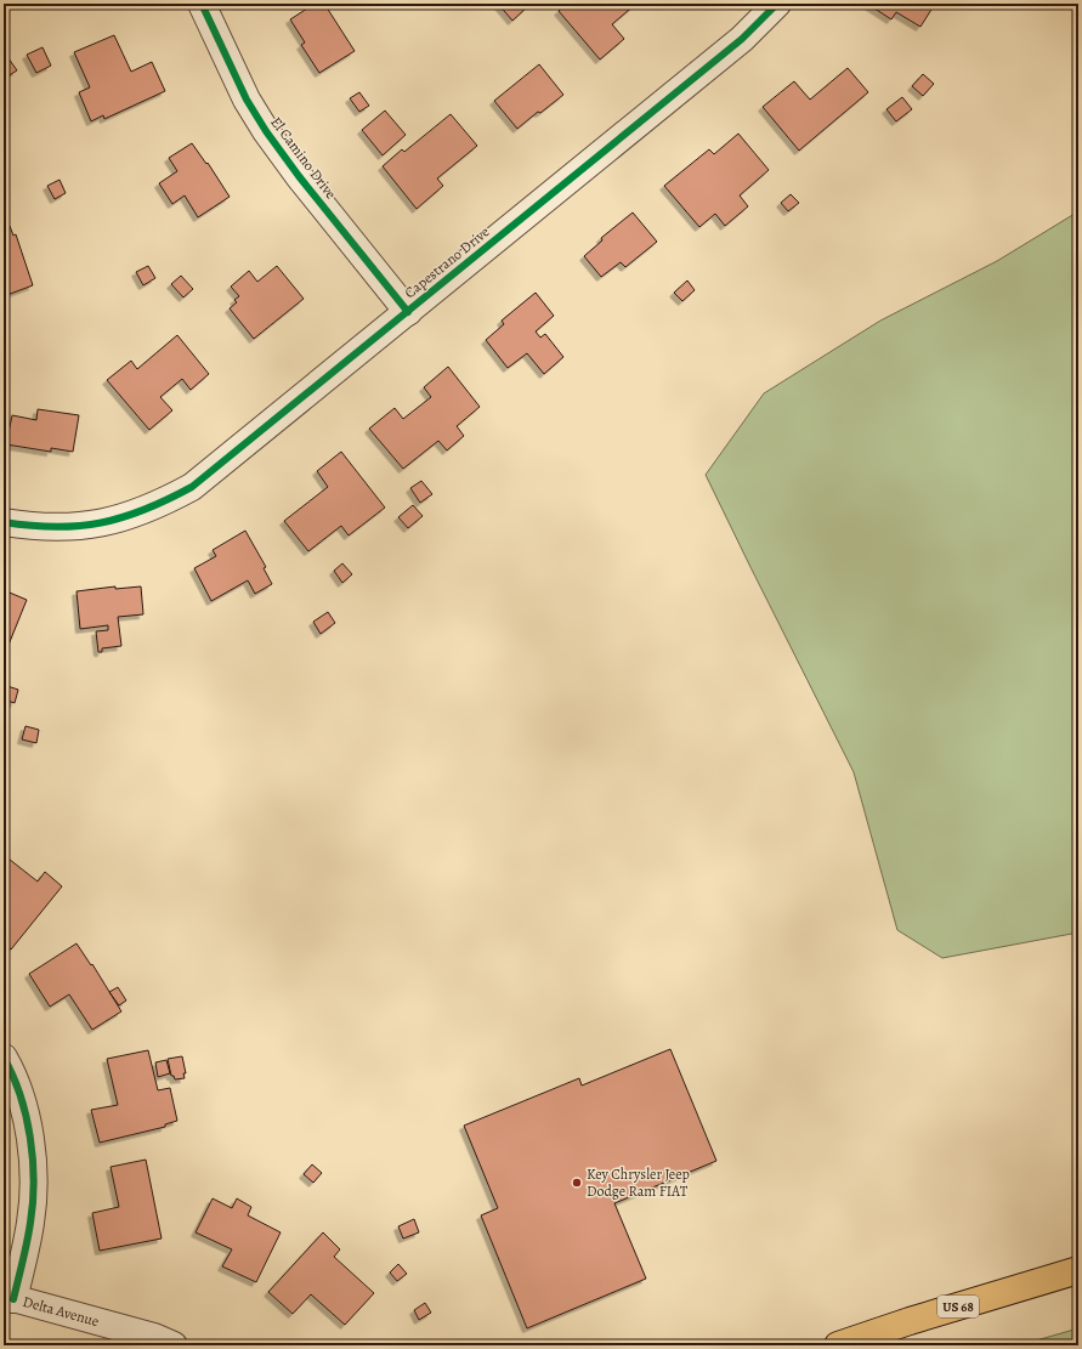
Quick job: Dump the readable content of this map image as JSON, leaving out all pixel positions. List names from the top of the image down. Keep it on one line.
{"streets":{"highway":["US 68"],"street":["El Camino Drive","Capestrano Drive","Delta Avenue"]},"crossings":[["El Camino Drive","Capestrano Drive"]],"places":["Key Chrysler Jeep Dodge Ram FIAT"]}
